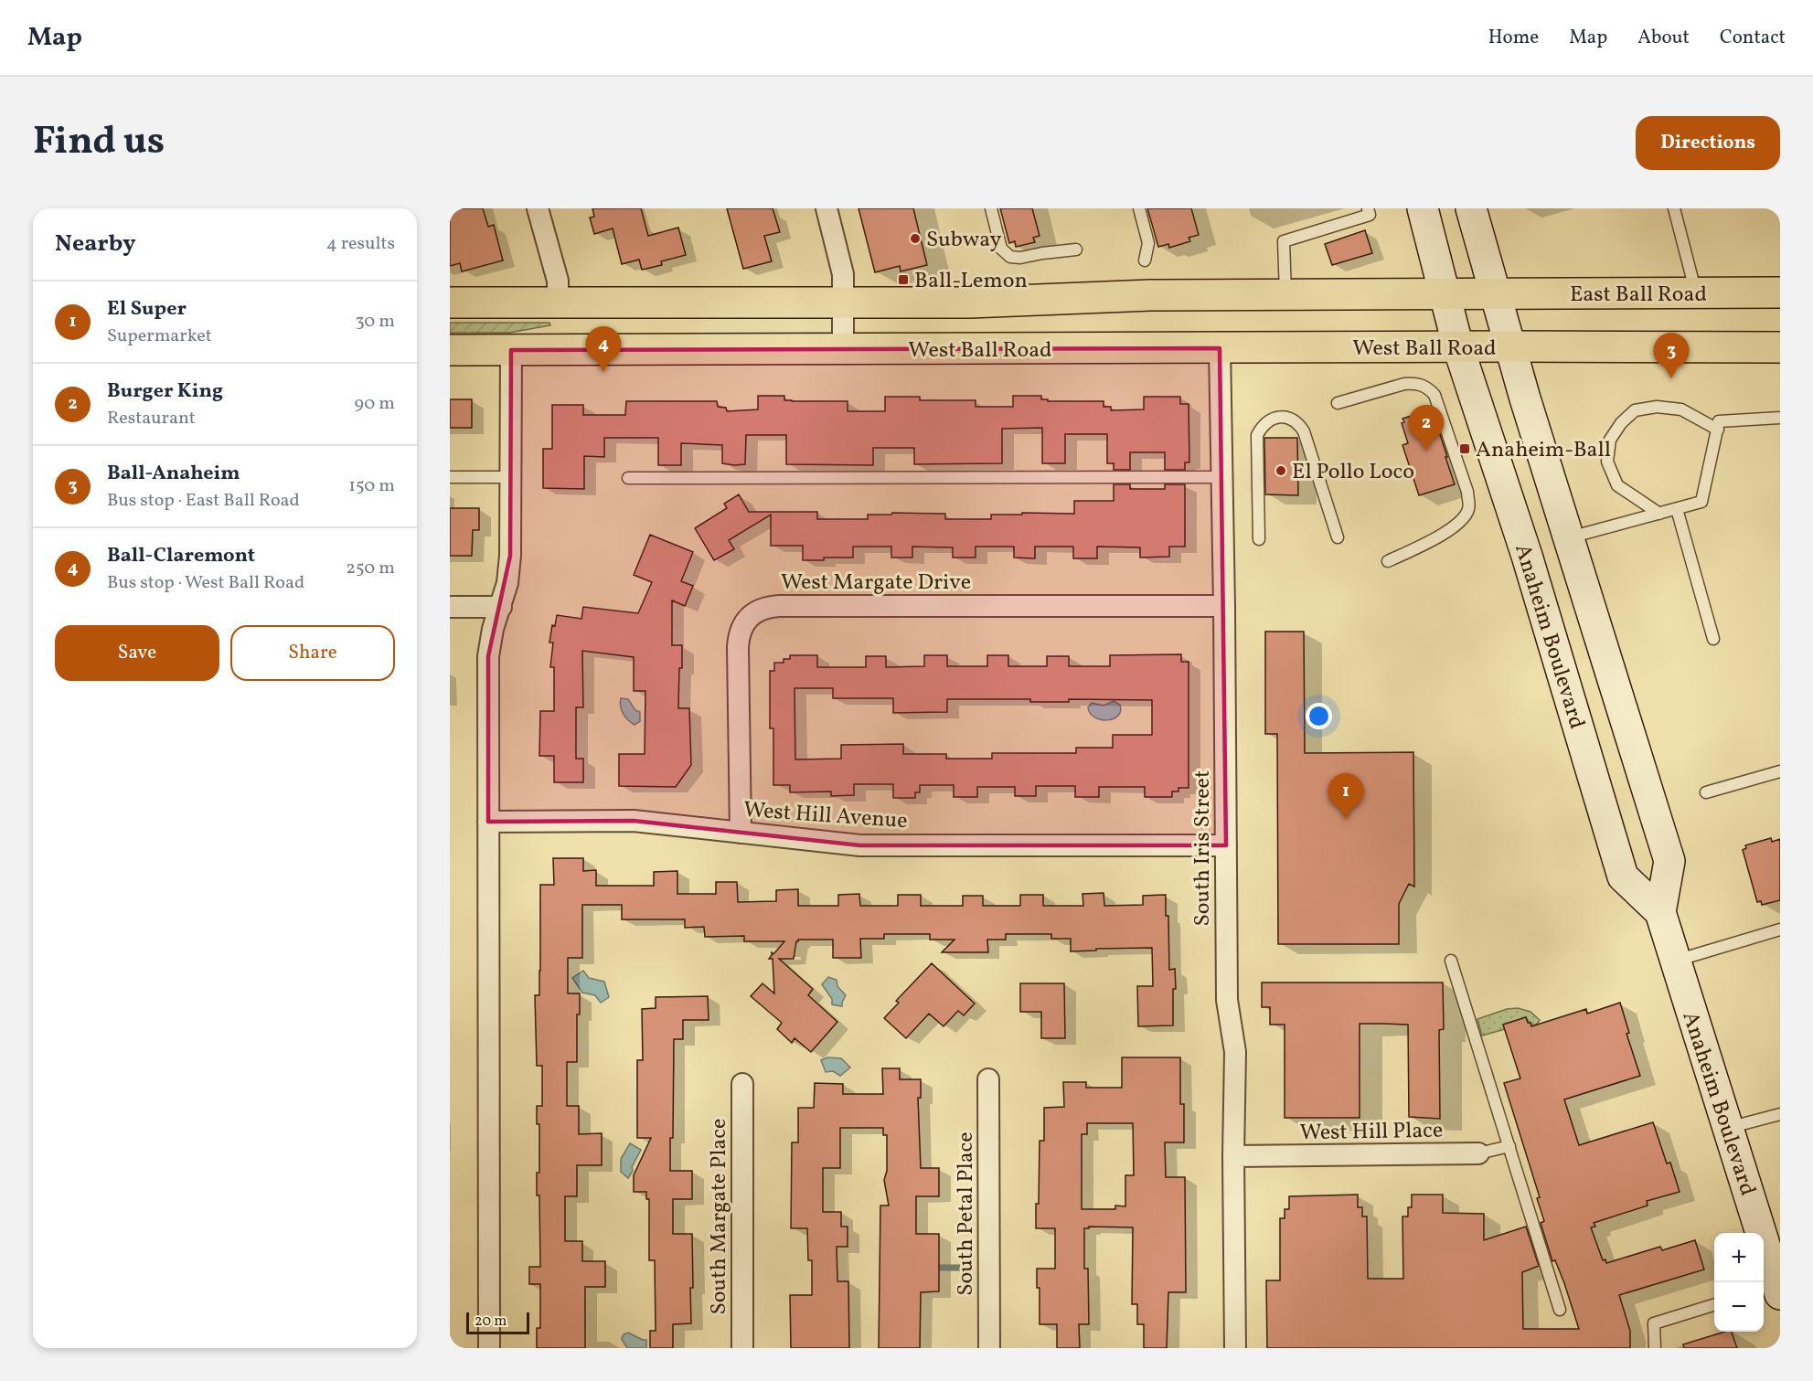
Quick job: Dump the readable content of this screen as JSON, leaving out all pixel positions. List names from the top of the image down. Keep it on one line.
{"streets":{"main road":["East Ball Road","West Ball Road","Anaheim Boulevard"],"street":["West Margate Drive","West Hill Avenue","South Iris Street","West Hill Place","South Petal Place","South Margate Place"]},"crossings":[["East Ball Road","Anaheim Boulevard"],["West Ball Road","Anaheim Boulevard"],["West Ball Road","South Iris Street"],["West Margate Drive","West Hill Avenue"],["West Margate Drive","South Iris Street"],["West Hill Avenue","South Iris Street"],["South Iris Street","West Hill Place"]],"places":{"other":["Subway","El Pollo Loco"],"transit":["Ball-Lemon","Anaheim-Ball"]},"scale_bar":"20 m","page":{"header":"Map","nav":["Home","Map","About","Contact"],"title":"Find us","buttons":["Directions",["Save","Share"]],"heading":["Nearby","4 results"],"list":[{"mark":"1","name":"El Super","note":"Supermarket","value":"30 m"},{"mark":"2","name":"Burger King","note":"Restaurant","value":"90 m"},{"mark":"3","name":"Ball-Anaheim","note":"Bus stop · East Ball Road","value":"150 m"},{"mark":"4","name":"Ball-Claremont","note":"Bus stop · West Ball Road","value":"250 m"}],"pins":["4","3","2","1"],"map_buttons":["+","−"],"scale":"20 m"}}
